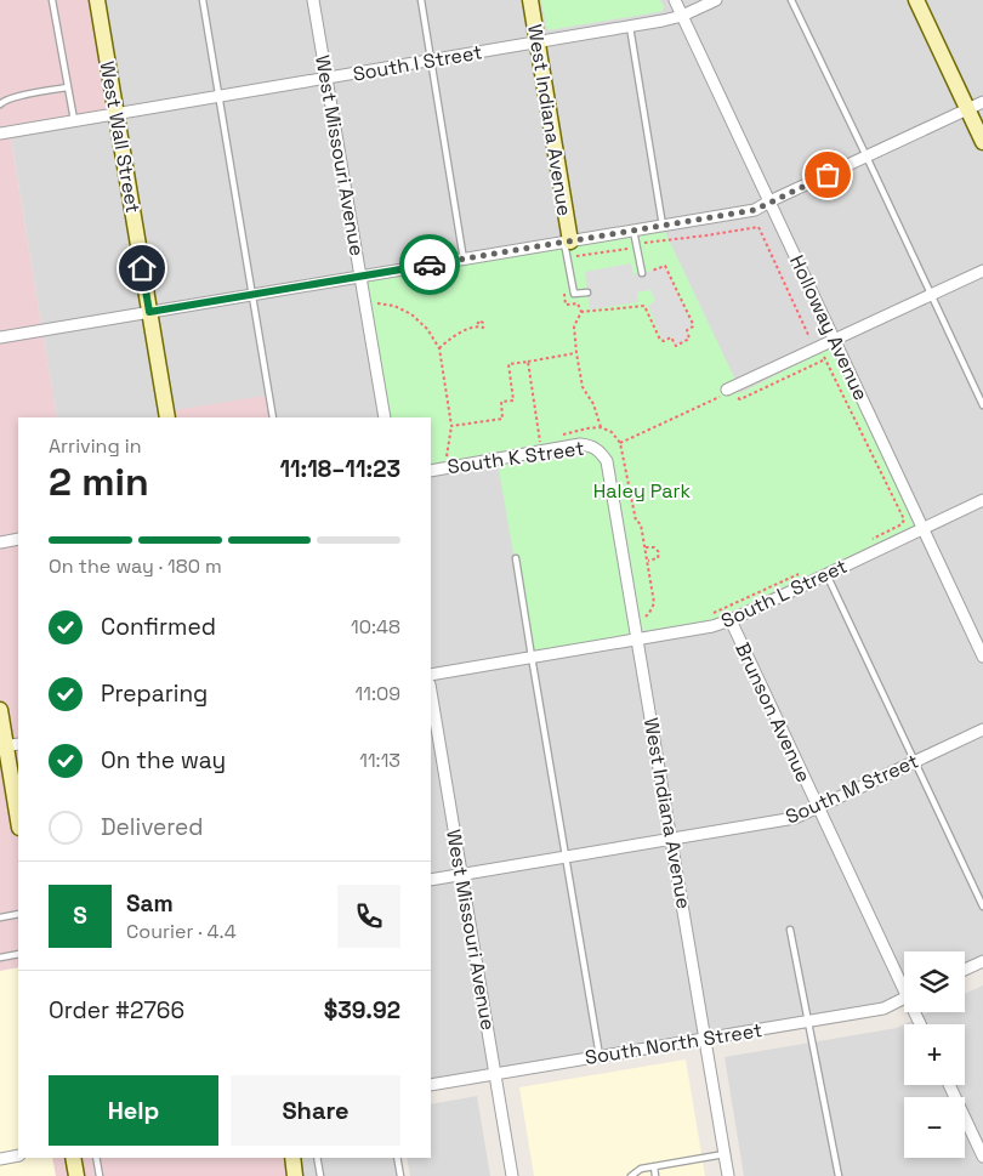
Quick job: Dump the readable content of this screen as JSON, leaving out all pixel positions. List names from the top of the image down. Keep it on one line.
{"streets":{"street":["South I Street","West Indiana Avenue","West Wall Street","West Missouri Avenue","Holloway Avenue","South K Street","South L Street","Brunson Avenue","South M Street","South North Street"]},"crossings":[["South I Street","West Indiana Avenue"],["South I Street","West Wall Street"],["South I Street","West Missouri Avenue"],["South I Street","Holloway Avenue"],["West Indiana Avenue","South K Street"],["West Indiana Avenue","South L Street"],["West Indiana Avenue","South M Street"],["West Indiana Avenue","South North Street"],["West Missouri Avenue","South M Street"],["West Missouri Avenue","South North Street"],["Holloway Avenue","South L Street"],["South L Street","Brunson Avenue"],["Brunson Avenue","South M Street"]],"parks":["Haley Park"],"page":{"heading":["2 min","Arriving in","11:18–11:23"],"panel":["Sam","Courier · 4.4","Order #2766","$39.92"],"bar":"On the way · 180 m","list":[["Confirmed","10:48"],["Preparing","11:09"],["On the way","11:13"],"Delivered"],"round":"S","map_buttons":["+","−"],"buttons":["Help","Share"]}}
